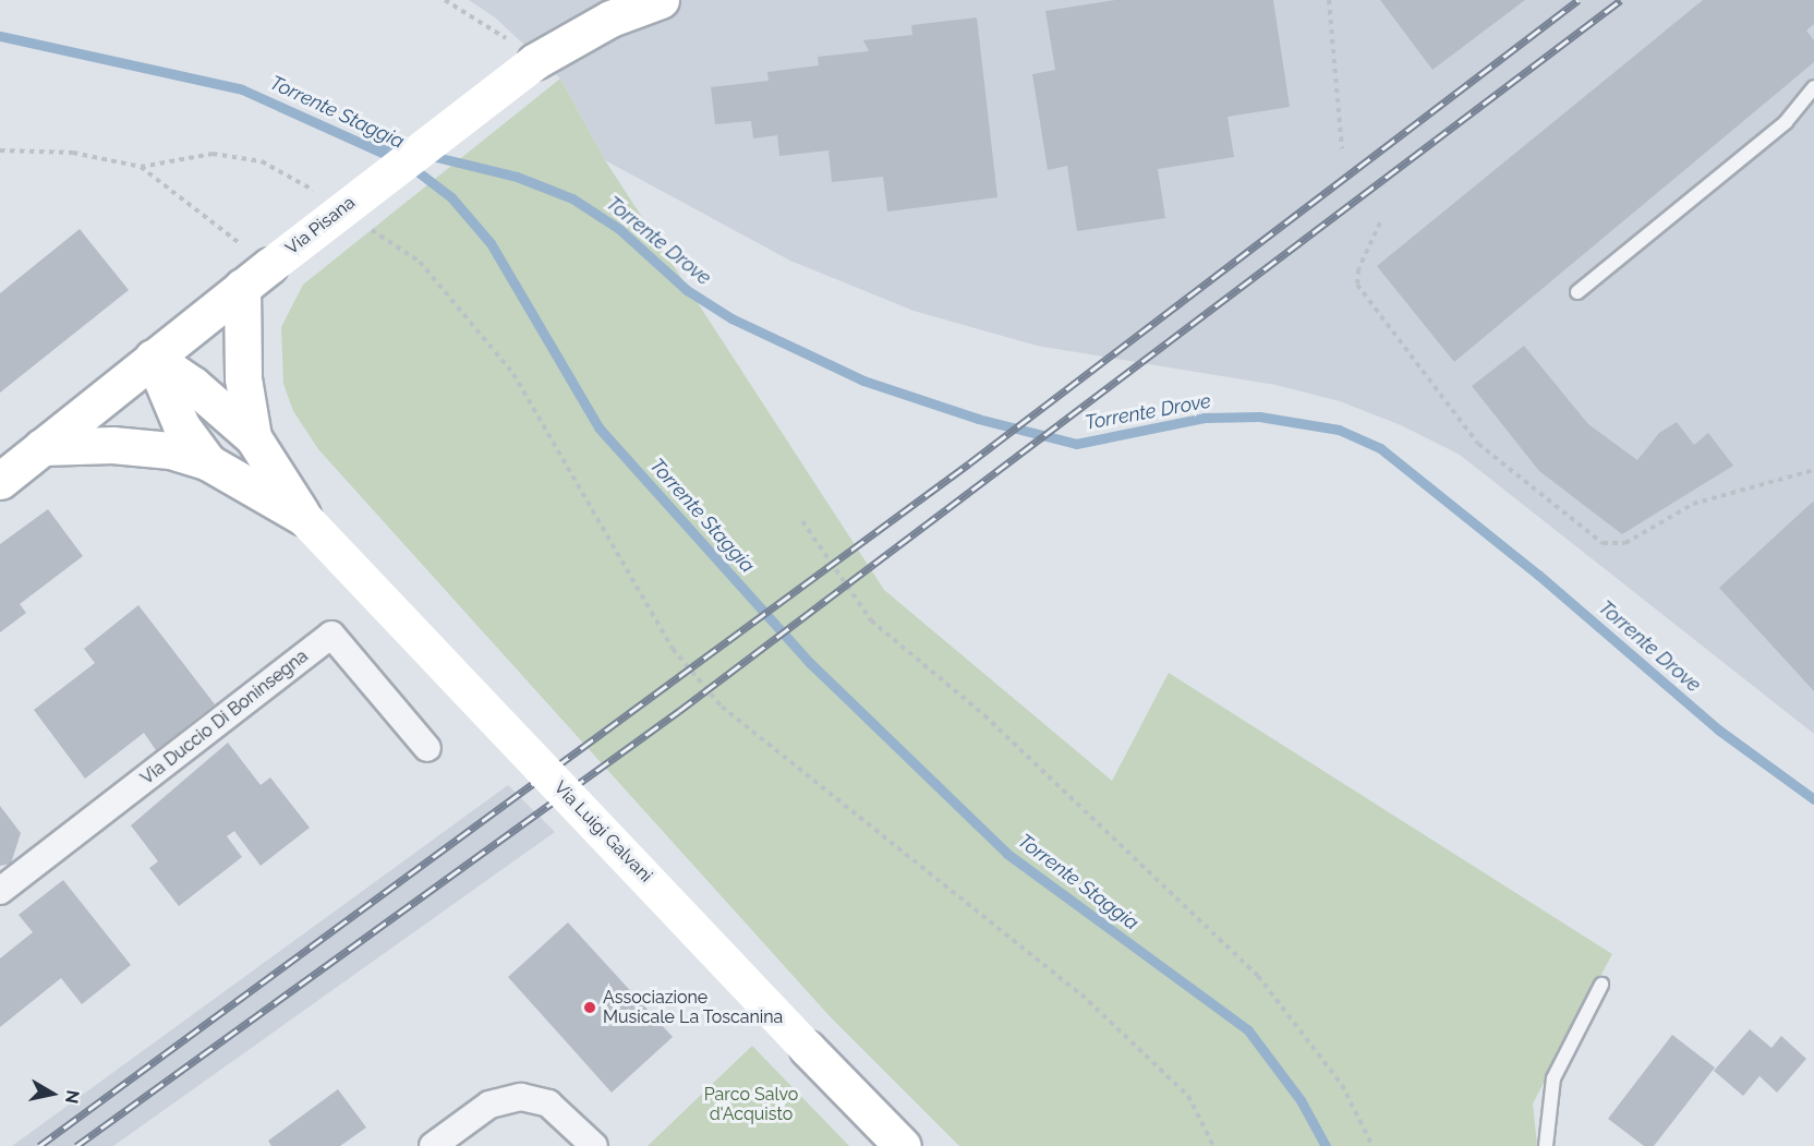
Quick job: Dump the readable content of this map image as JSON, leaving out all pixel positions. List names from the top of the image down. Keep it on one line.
{"streets":{"main road":["Via Pisana","Via Luigi Galvani"],"street":["Via Duccio Di Boninsegna"]},"crossings":[["Via Pisana","Via Luigi Galvani"]],"water":["Torrente Staggia","Torrente Drove"],"parks":["Parco Salvo d'Acquisto"],"places":["Associazione Musicale La Toscanina"],"north":"right"}
